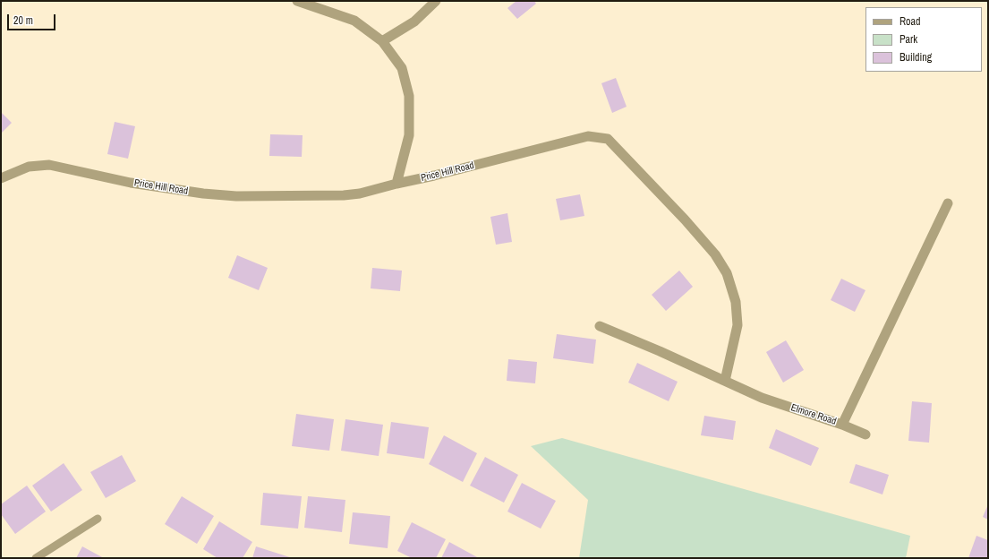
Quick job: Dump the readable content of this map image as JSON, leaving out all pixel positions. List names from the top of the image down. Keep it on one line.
{"streets":{"street":["Price Hill Road","Elmore Road"]},"crossings":[["Price Hill Road","Elmore Road"]],"legend":["Road","Park","Building"],"scale_bar":"20 m"}
